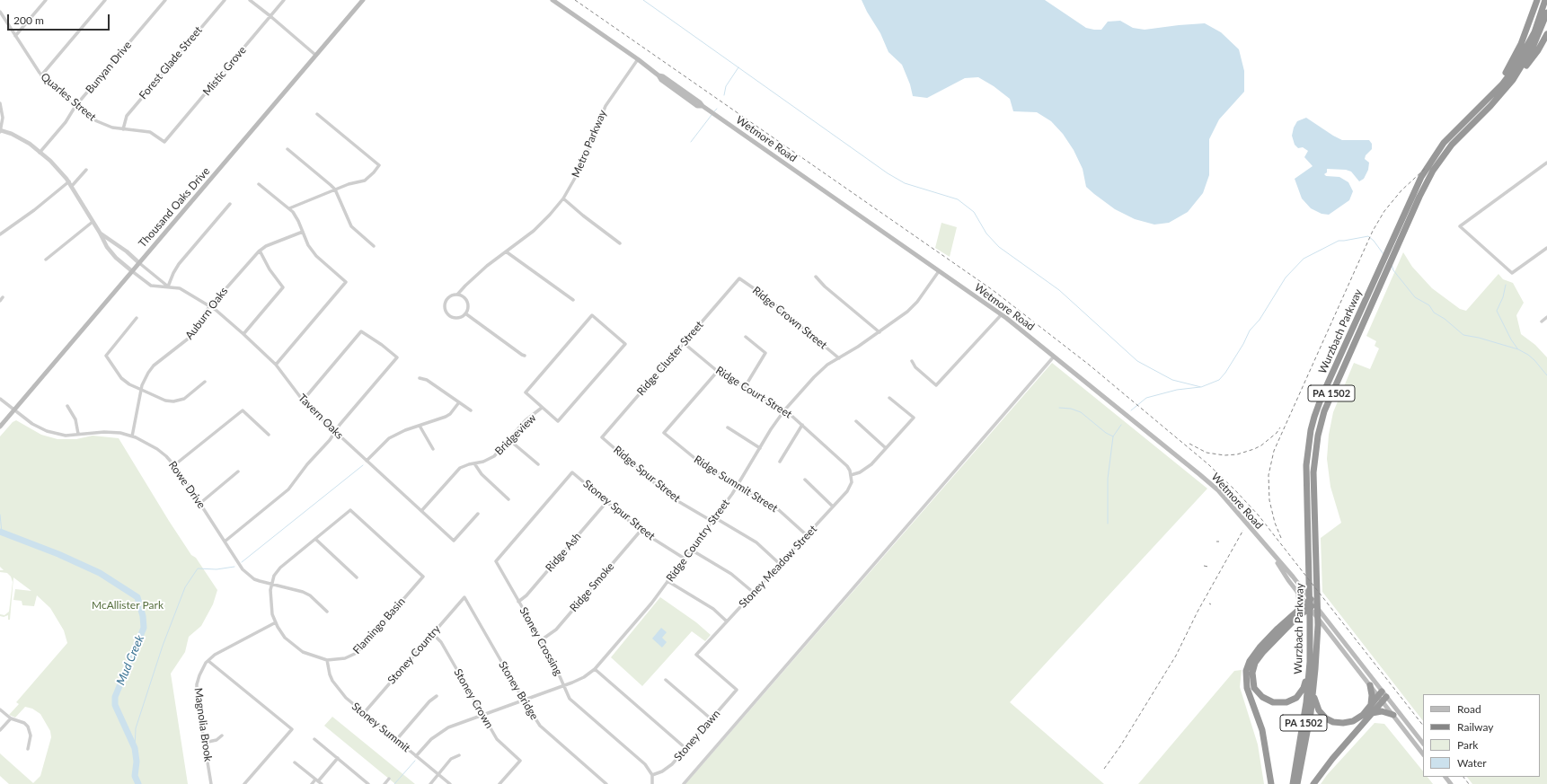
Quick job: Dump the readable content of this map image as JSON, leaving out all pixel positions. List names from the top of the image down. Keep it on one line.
{"streets":{"highway":["Wurzbach Parkway","PA 1502"],"main road":["Wetmore Road","Thousand Oaks Drive"],"street":["Forest Glade Street","Bunyan Drive","Mistic Grove","Quarles Street","Metro Parkway","Auburn Oaks","Ridge Crown Street","Ridge Cluster Street","Ridge Court Street","Tavern Oaks","Bridgeview","Ridge Spur Street","Ridge Summit Street","Rowe Drive","Stoney Spur Street","Ridge Country Street","Ridge Ash","Stoney Meadow Street","Ridge Smoke","Flamingo Basin","Stoney Crossing","Stoney Country","Stoney Bridge","Stoney Crown","Magnolia Brook","Stoney Summit","Stoney Dawn"]},"crossings":[["Forest Glade Street","Quarles Street"],["Bunyan Drive","Quarles Street"],["Bunyan Drive","Tavern Oaks"],["Mistic Grove","Quarles Street"],["Wetmore Road","Metro Parkway"],["Wetmore Road","Ridge Country Street"],["Thousand Oaks Drive","Tavern Oaks"],["Thousand Oaks Drive","Rowe Drive"],["Auburn Oaks","Tavern Oaks"],["Auburn Oaks","Rowe Drive"],["Ridge Crown Street","Ridge Cluster Street"],["Ridge Crown Street","Ridge Country Street"],["Ridge Cluster Street","Ridge Court Street"],["Ridge Cluster Street","Ridge Spur Street"],["Ridge Court Street","Ridge Summit Street"],["Ridge Court Street","Ridge Country Street"],["Ridge Court Street","Stoney Meadow Street"],["Tavern Oaks","Bridgeview"],["Ridge Spur Street","Ridge Country Street"],["Ridge Spur Street","Stoney Meadow Street"],["Ridge Summit Street","Ridge Country Street"],["Ridge Summit Street","Stoney Meadow Street"],["Stoney Spur Street","Ridge Country Street"],["Stoney Spur Street","Ridge Ash"],["Stoney Spur Street","Ridge Smoke"],["Stoney Spur Street","Stoney Crossing"],["Ridge Country Street","Stoney Crossing"],["Ridge Country Street","Stoney Bridge"],["Ridge Country Street","Stoney Crown"],["Ridge Country Street","Stoney Summit"],["Ridge Ash","Stoney Crossing"],["Stoney Meadow Street","Stoney Dawn"],["Ridge Smoke","Stoney Crossing"],["Flamingo Basin","Stoney Summit"],["Stoney Crossing","Stoney Dawn"],["Stoney Country","Stoney Bridge"],["Stoney Country","Stoney Crown"],["Stoney Country","Stoney Summit"]],"water":["Mud Creek"],"parks":["McAllister Park"],"legend":["Road","Railway","Park","Water"],"scale_bar":"200 m"}
